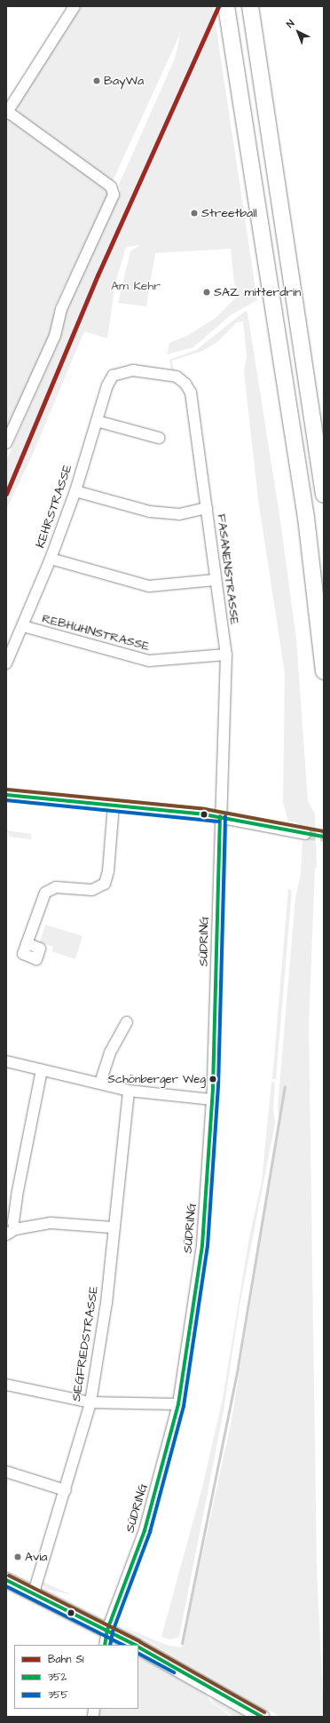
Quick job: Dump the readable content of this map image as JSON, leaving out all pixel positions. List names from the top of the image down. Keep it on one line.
{"streets":{"street":["KEHRSTRASSE","FASANENSTRASSE","REBHUHNSTRASSE","SÜDRING","SIEGFRIEDSTRASSE"]},"crossings":[["KEHRSTRASSE","FASANENSTRASSE"],["KEHRSTRASSE","REBHUHNSTRASSE"],["FASANENSTRASSE","REBHUHNSTRASSE"],["FASANENSTRASSE","SÜDRING"]],"parks":["Am Kehr"],"places":["BayWa","Streetball","SAZ mitterdrin","Schönberger Weg","Avia"],"lines":["rail line S1","transit line 352","transit line 355"],"legend":["Bahn S1","352","355"],"north":"top left"}
